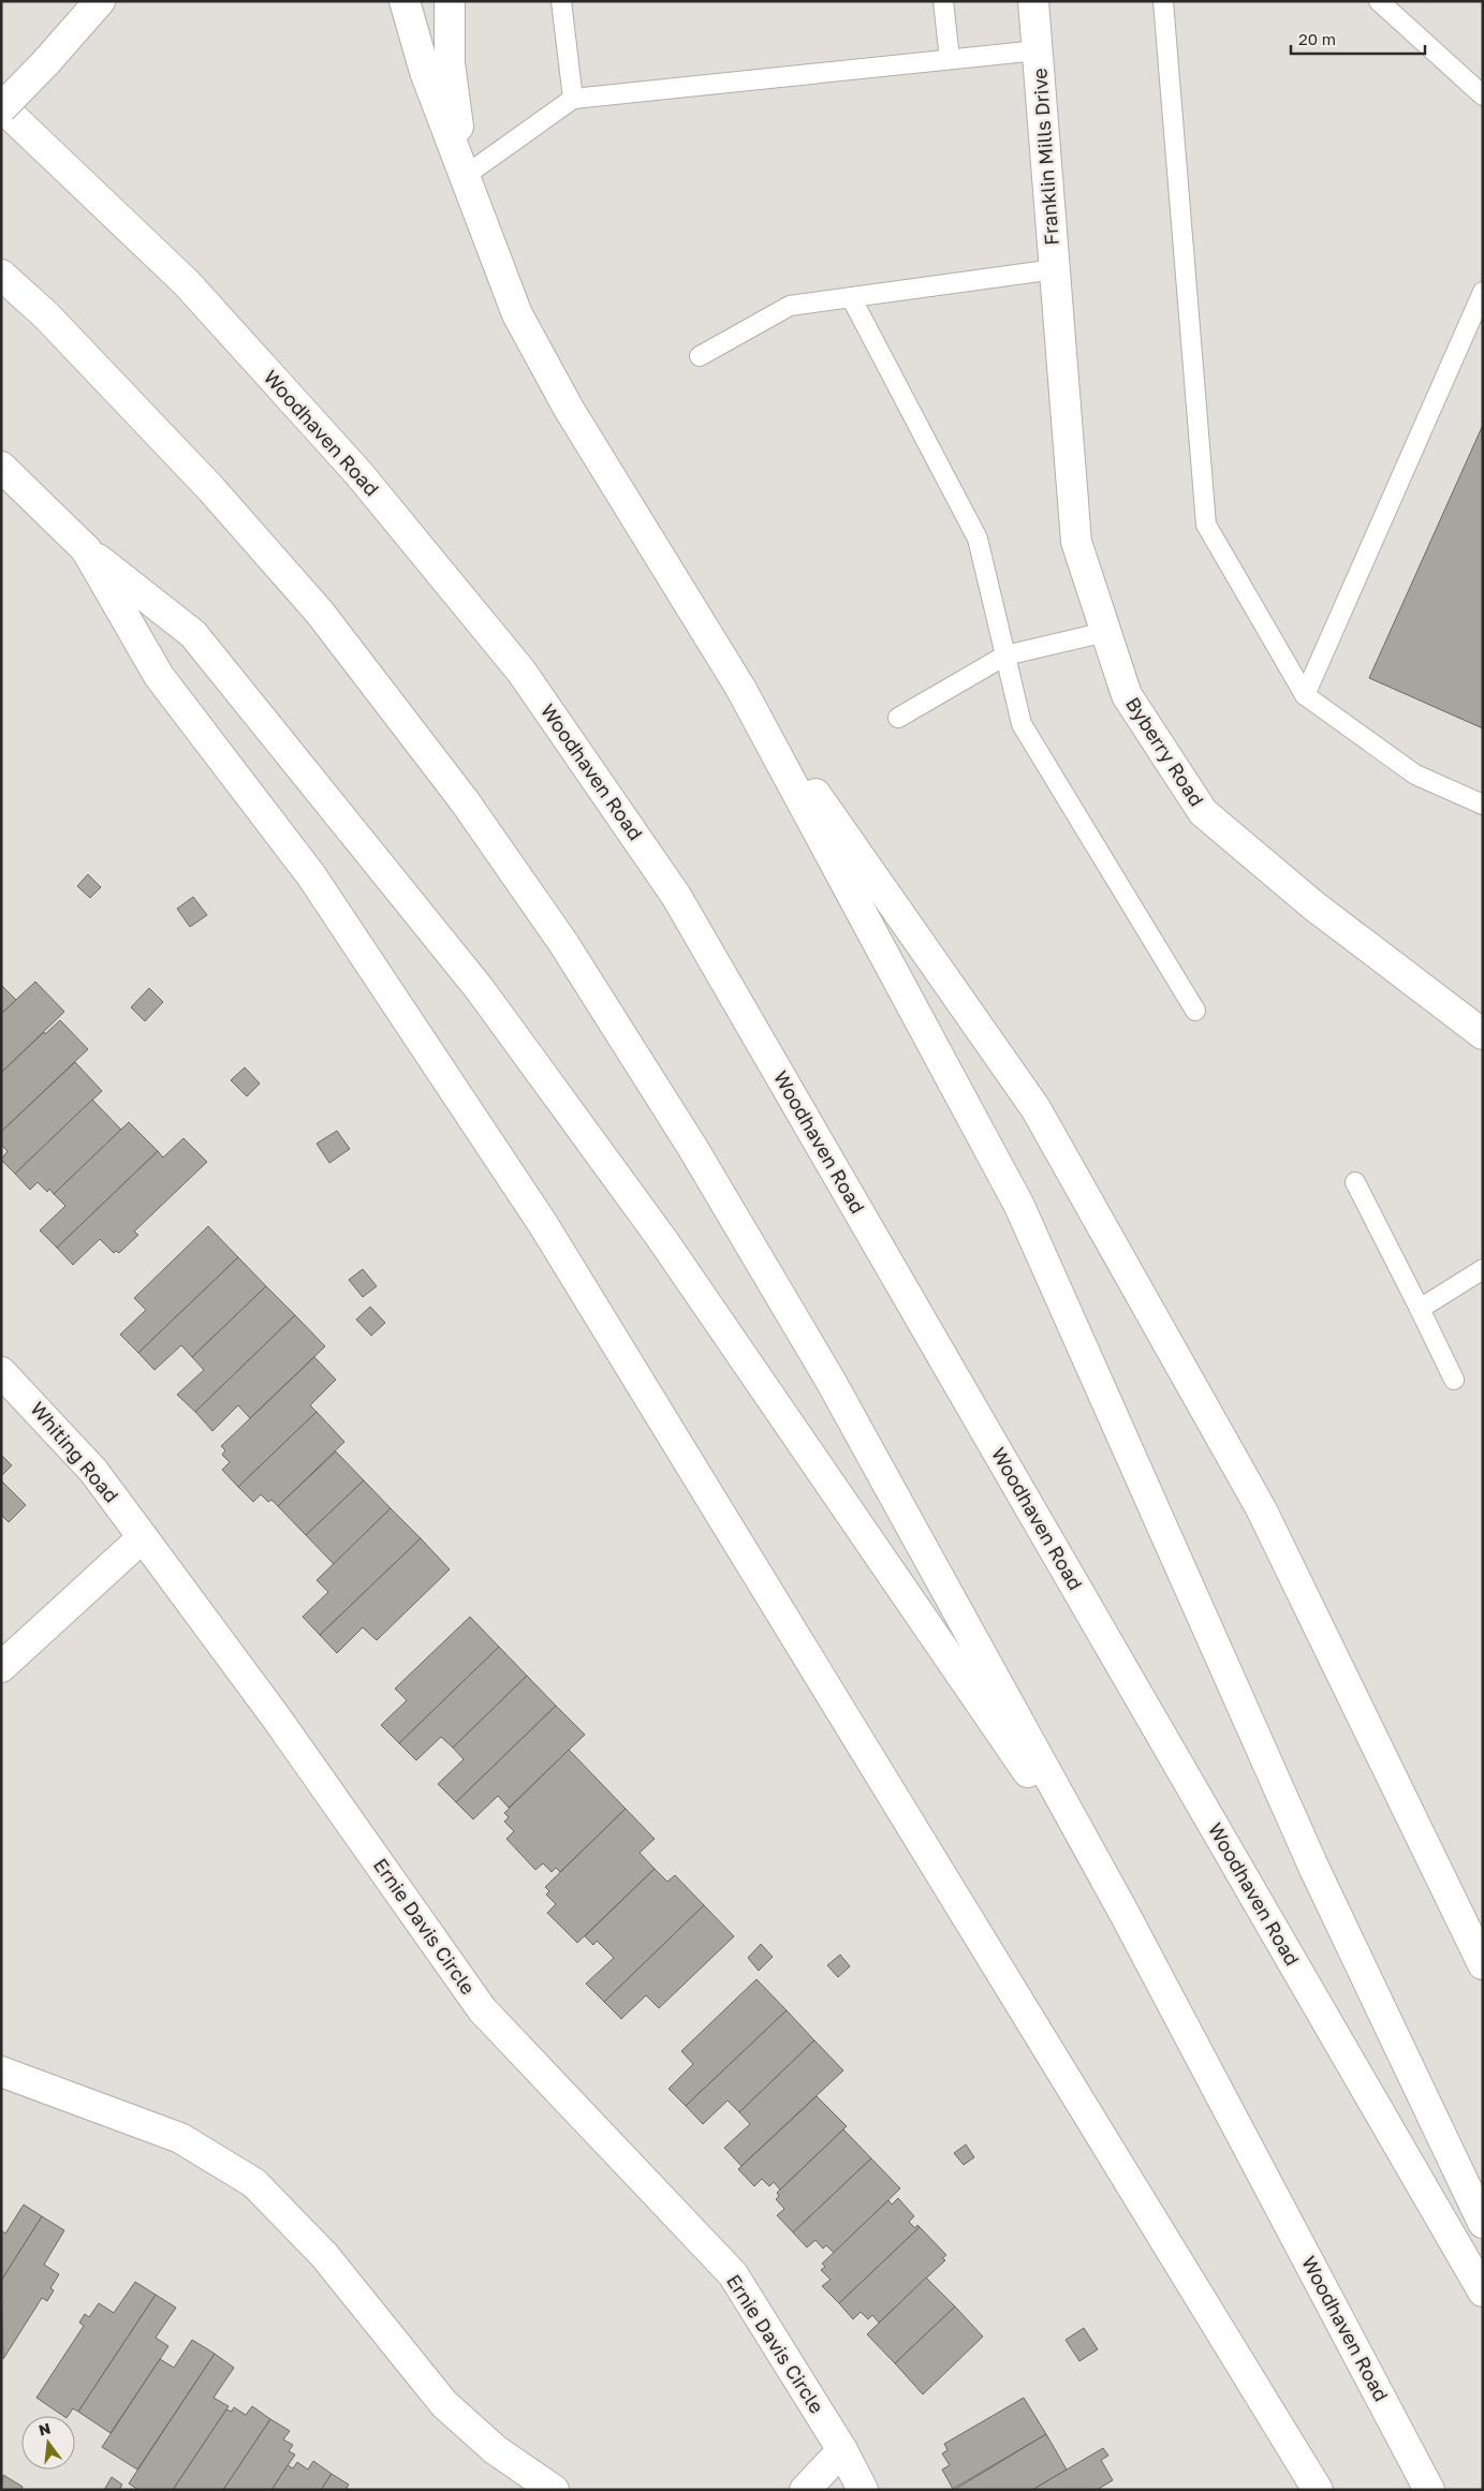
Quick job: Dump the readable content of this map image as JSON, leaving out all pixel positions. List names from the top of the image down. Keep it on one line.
{"streets":{"main road":["Franklin Mills Drive","Woodhaven Road","Byberry Road","Whiting Road","Ernie Davis Circle"]},"crossings":[["Franklin Mills Drive","Byberry Road"],["Whiting Road","Ernie Davis Circle"]],"scale_bar":"20 m","north":"top"}
